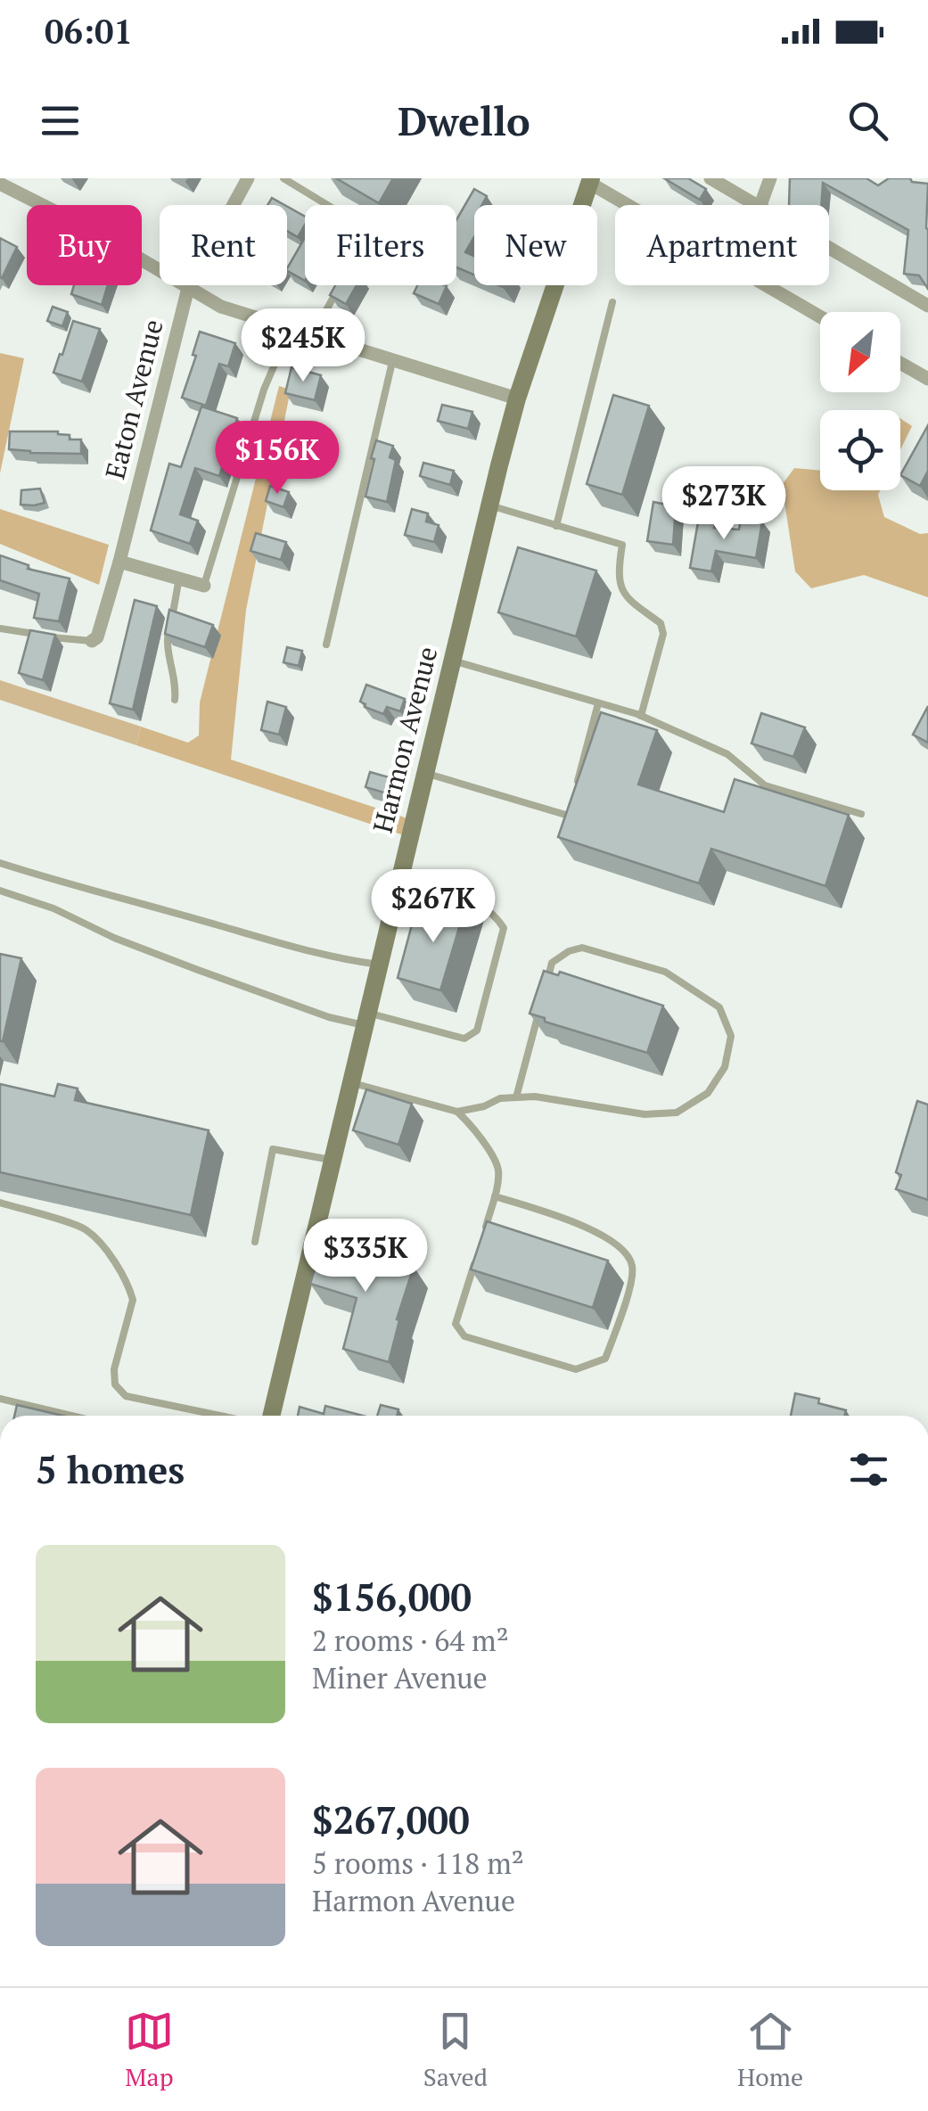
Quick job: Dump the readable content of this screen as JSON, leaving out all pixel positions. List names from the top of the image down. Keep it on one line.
{"streets":{"main road":["Harmon Avenue"],"street":["Eaton Avenue"]},"north":"bottom left","page":{"status":"06:01","header":"Dwello","chip":["Buy","Rent","Filters","New","Apartment"],"price":["$245K","$156K","$273K","$267K","$335K"],"heading":"5 homes","list":[{"name":"$156,000","note":"2 rooms · 64 m² · Miner Avenue"},{"name":"$267,000","note":"5 rooms · 118 m² · Harmon Avenue"}],"tabs":["Map","Saved","Home"]}}
